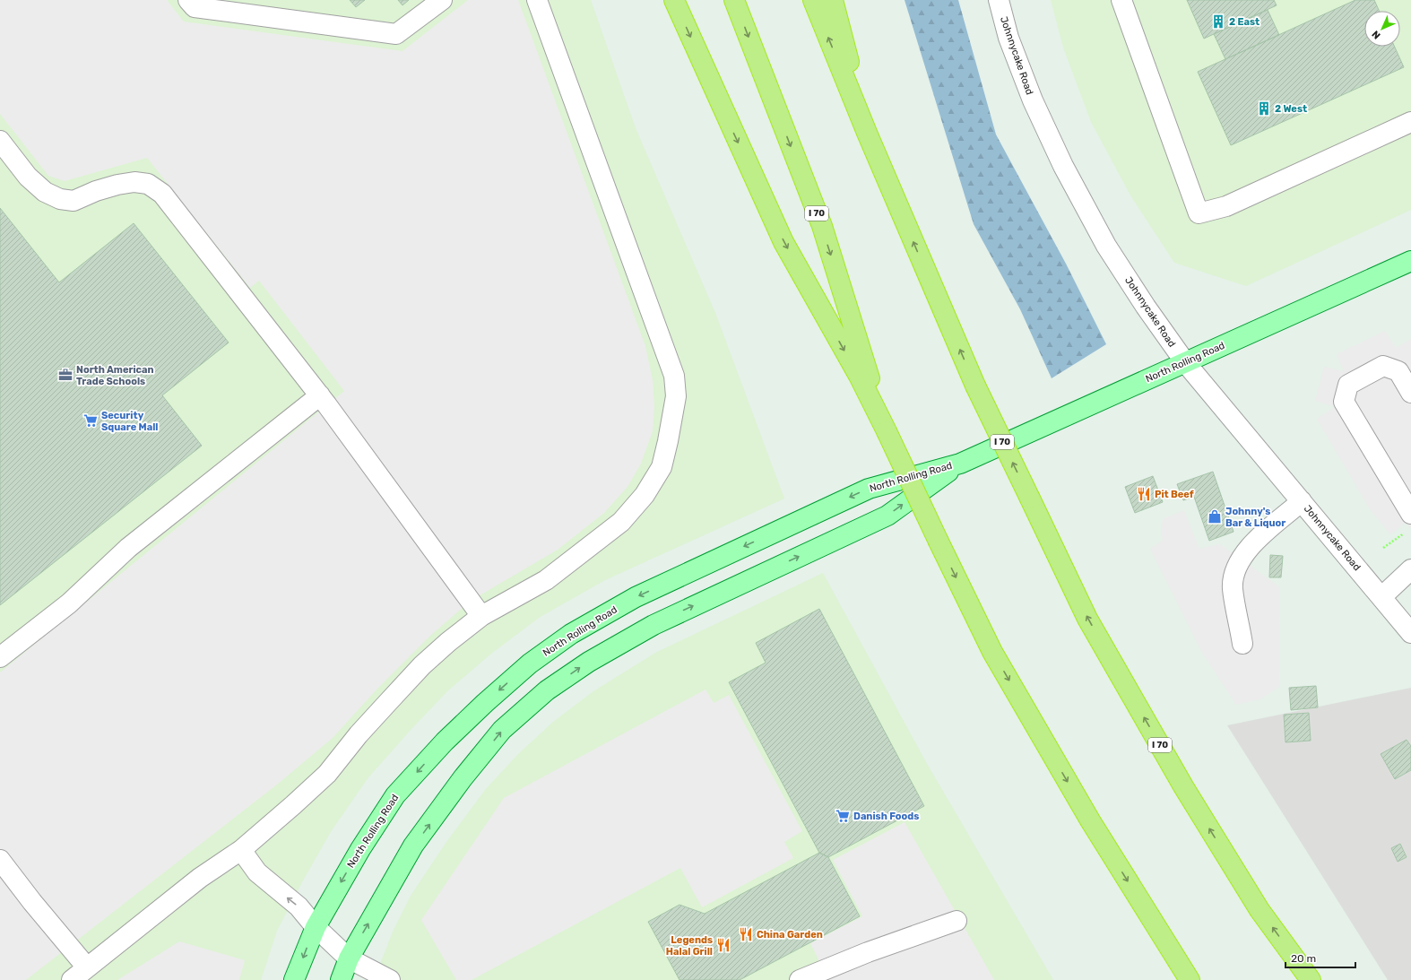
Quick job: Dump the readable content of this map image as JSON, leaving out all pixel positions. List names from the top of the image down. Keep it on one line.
{"streets":{"highway":["I 70"],"main road":["North Rolling Road"],"street":["Johnnycake Road"]},"crossings":[["Johnnycake Road","North Rolling Road"]],"places":{"building":["2 East","2 West"],"office":["North American Trade Schools"],"supermarket":["Security Square Mall","Danish Foods"],"restaurant":["Pit Beef","China Garden","Legends Halal Grill"],"shop":["Johnny's Bar & Liquor"]},"scale_bar":"20 m","north":"bottom left"}
